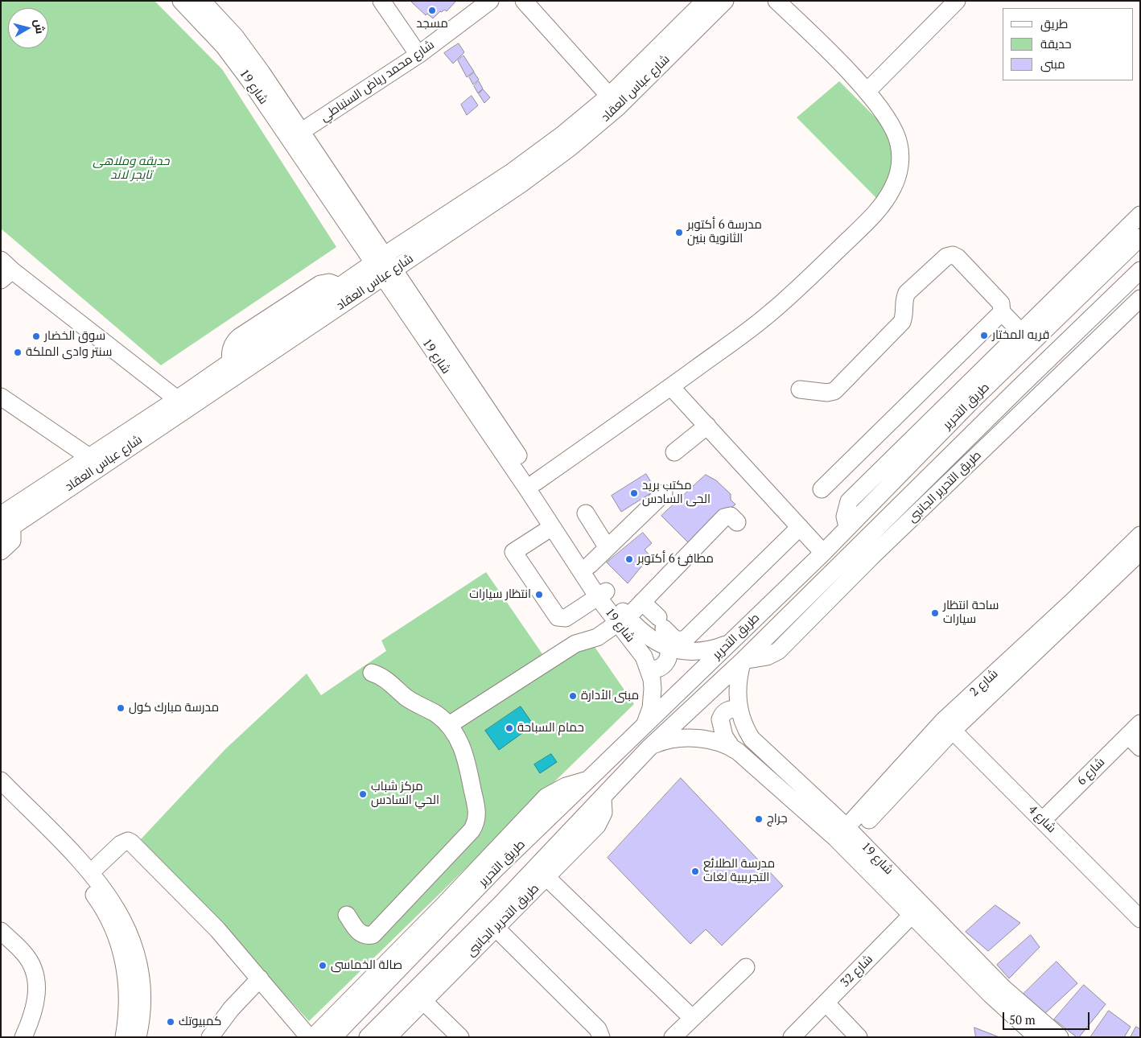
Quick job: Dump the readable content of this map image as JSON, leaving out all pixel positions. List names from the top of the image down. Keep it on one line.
{"streets":{"street":["شارع محمد رياض السنباطي","شارع 19","شارع عباس العقاد","طريق التحرير","طريق التحرير الجانبى","شارع 2","شارع 6","شارع 4","شارع 32"]},"crossings":[["شارع محمد رياض السنباطي","شارع 19"],["شارع 19","شارع عباس العقاد"],["شارع 19","طريق التحرير"],["شارع 19","طريق التحرير الجانبى"],["شارع 19","شارع 2"],["شارع 19","شارع 32"],["طريق التحرير","طريق التحرير الجانبى"],["شارع 2","شارع 4"],["شارع 6","شارع 4"]],"parks":["حديقه وملاهى تايجر لاند"],"places":["مسجد","مدرسة 6 أكتوبر الثانوية بنين","قريه المختار","سوق الخضار","سنتر وادى الملكة","مكتب بريد الحى السادس","مطافئ 6 أكتوبر","انتظار سيارات","ساحة انتظار سيارات","مبنى الأدارة","مدرسة مبارك كول","حمام السباحة","مركز شباب الحي السادس","جراج","مدرسة الطلائع التجريبية لغات","صالة الخماسى","كمبيوتك"],"legend":["طريق","حديقة","مبنى"],"scale_bar":"50 m","north":"right"}
